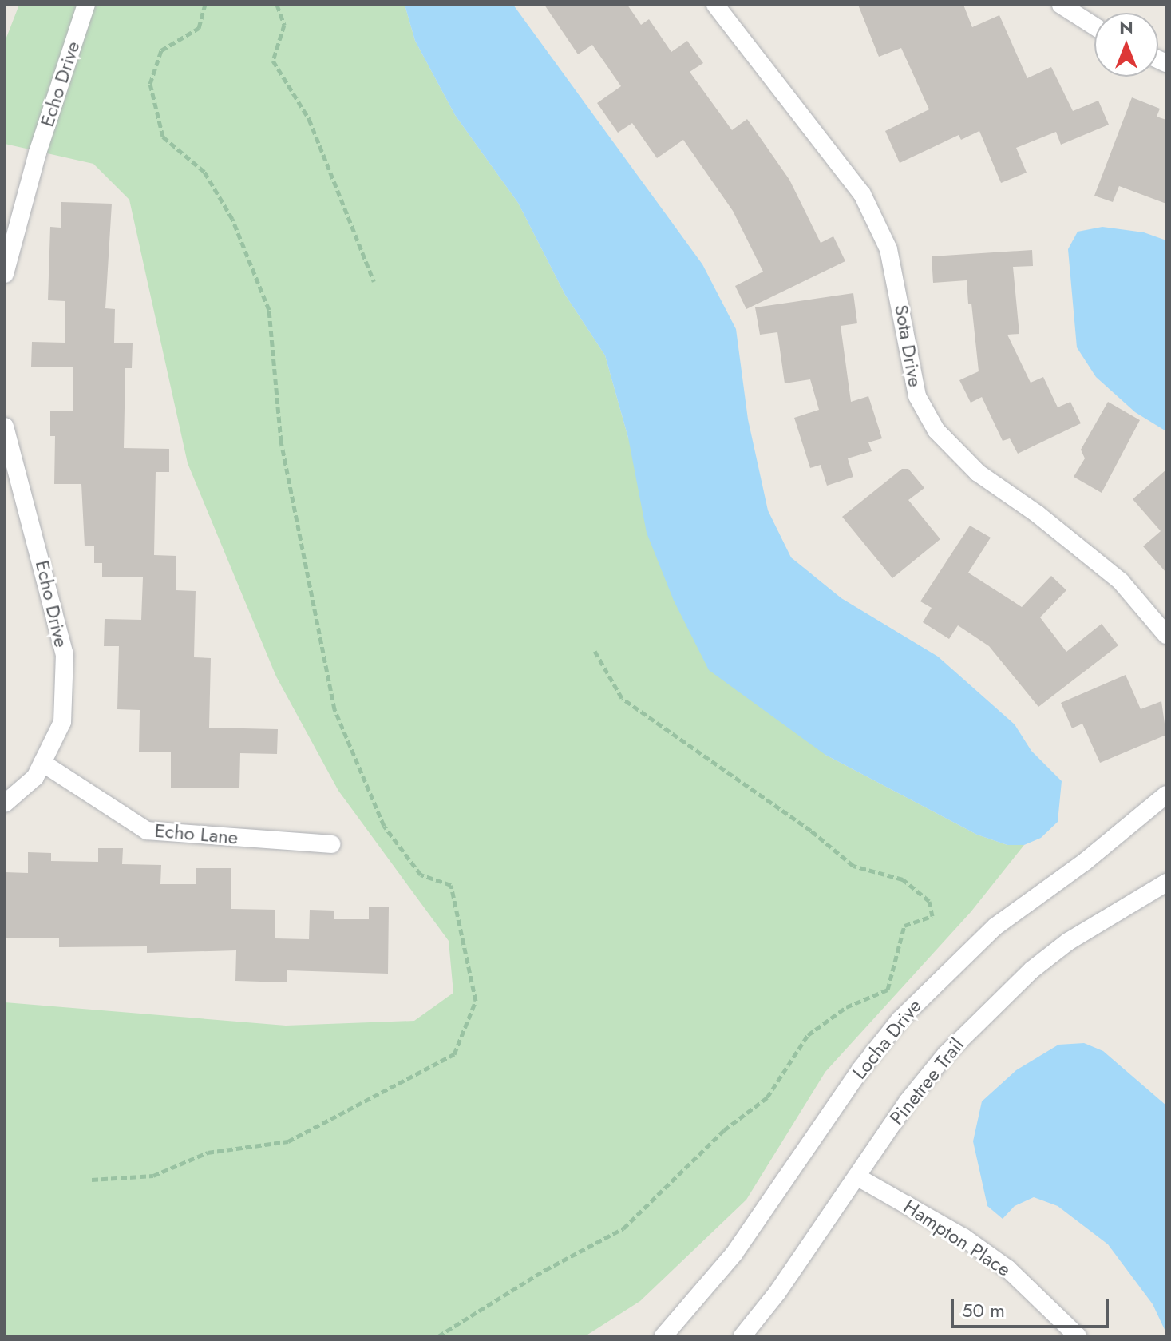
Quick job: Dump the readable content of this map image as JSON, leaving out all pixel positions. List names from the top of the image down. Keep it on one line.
{"streets":{"street":["Echo Drive","Sota Drive","Echo Lane","Locha Drive","Pinetree Trail","Hampton Place"]},"crossings":[["Echo Drive","Echo Lane"],["Pinetree Trail","Hampton Place"]],"scale_bar":"50 m","north":"top"}
